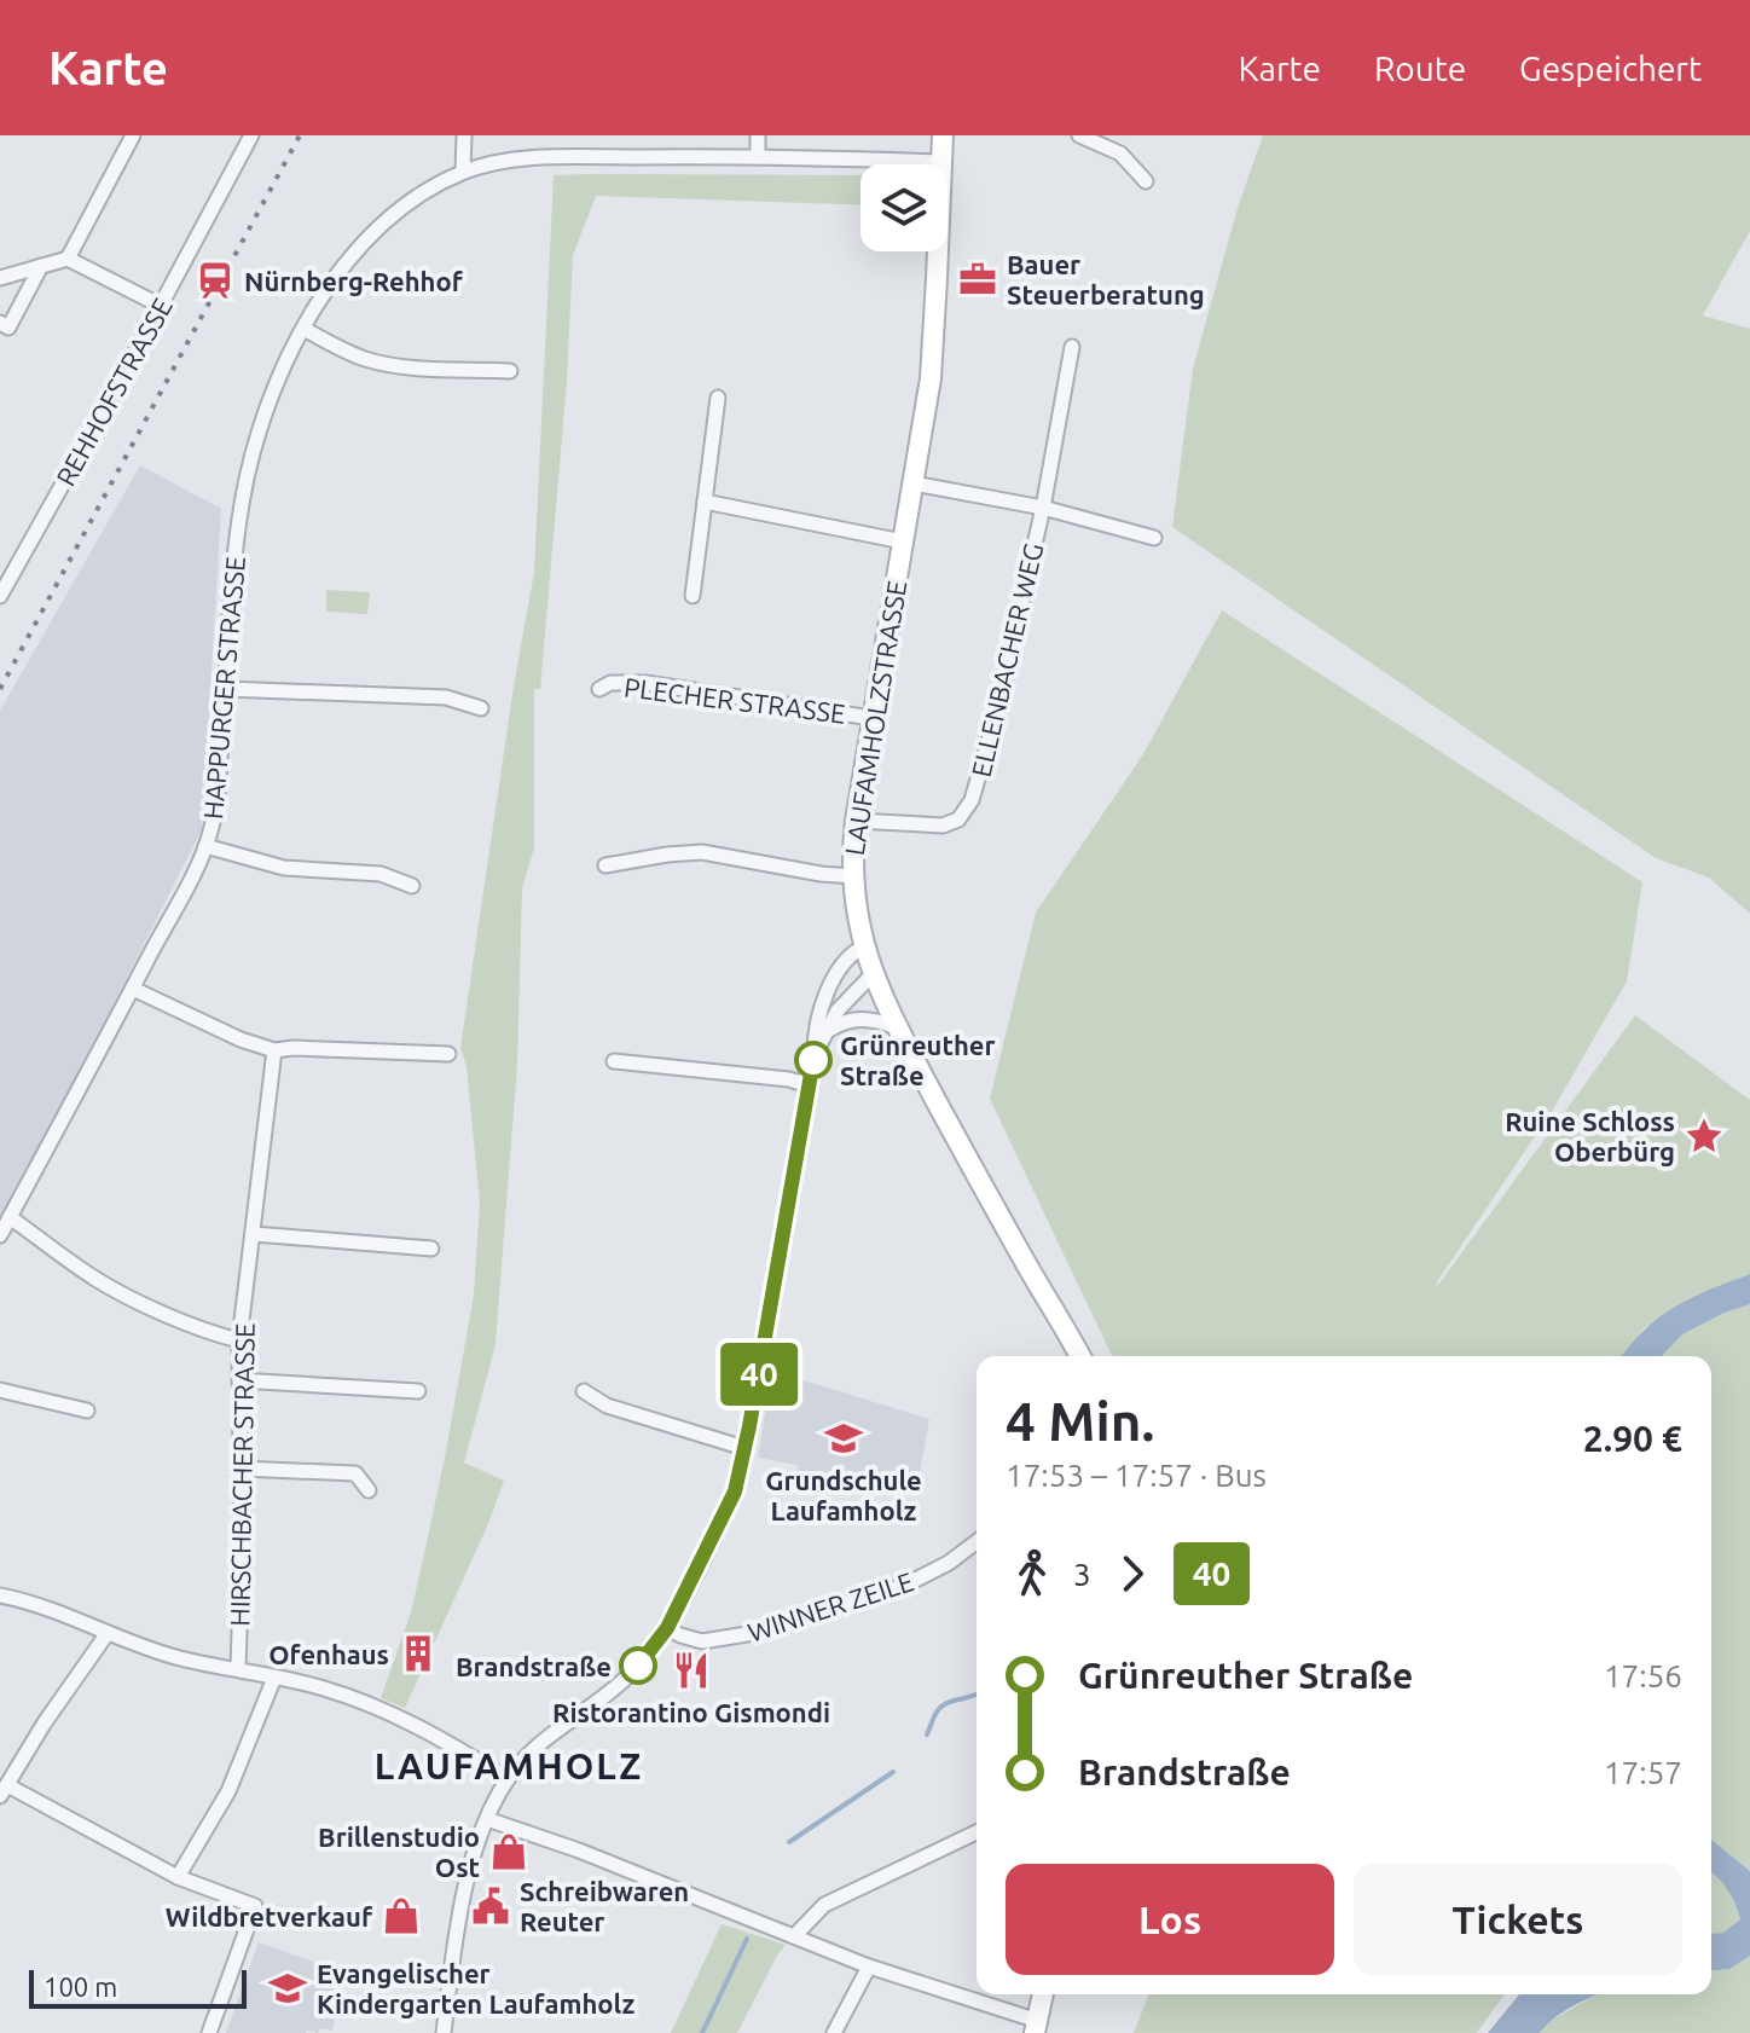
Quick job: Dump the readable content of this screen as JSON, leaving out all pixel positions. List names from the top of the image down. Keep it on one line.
{"streets":{"main road":["LAUFAMHOLZSTRASSE"],"street":["REHHOFSTRASSE","ELLENBACHER WEG","HAPPURGER STRASSE","PLECHER STRASSE","HIRSCHBACHER STRASSE","WINNER ZEILE"]},"crossings":[["ELLENBACHER WEG","LAUFAMHOLZSTRASSE"],["HAPPURGER STRASSE","LAUFAMHOLZSTRASSE"],["PLECHER STRASSE","LAUFAMHOLZSTRASSE"]],"districts":["LAUFAMHOLZ"],"places":{"office":["Bauer Steuerberatung"],"station":["Nürnberg-Rehhof"],"other":["Grünreuther Straße","Brandstraße"],"place":["Ruine Schloss Oberbürg"],"school or university":["Grundschule Laufamholz","Evangelischer Kindergarten Laufamholz"],"building":["Ofenhaus"],"restaurant":["Ristorantino Gismondi"],"shop":["Brillenstudio Ost","Wildbretverkauf"],"public building":["Schreibwaren Reuter"]},"lines":["bus line 40"],"scale_bar":"100 m","page":{"header":"Karte","nav":["Karte","Route","Gespeichert"],"on_map":"40","heading":["4 Min.","17:53 – 17:57 · Bus","2.90 €"],"legs":["3","40"],"list":[{"name":"Grünreuther Straße","value":"17:56"},{"name":"Brandstraße","value":"17:57"}],"buttons":["Los","Tickets"],"scale":"100 m"}}
